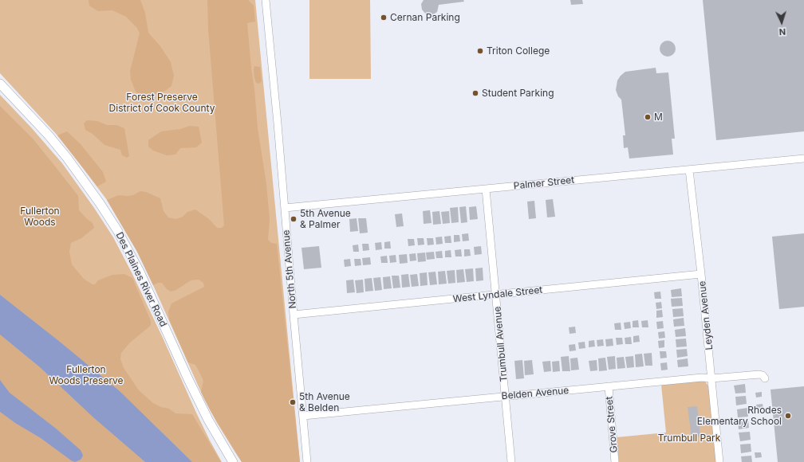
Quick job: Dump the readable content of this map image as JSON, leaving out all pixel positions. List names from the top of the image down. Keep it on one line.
{"streets":{"main road":["Des Plaines River Road"],"street":["Palmer Street","North 5th Avenue","West Lyndale Street","Leyden Avenue","Trumbull Avenue","Belden Avenue","Grove Street"]},"crossings":[["Palmer Street","North 5th Avenue"],["Palmer Street","Leyden Avenue"],["Palmer Street","Trumbull Avenue"],["North 5th Avenue","West Lyndale Street"],["North 5th Avenue","Belden Avenue"],["West Lyndale Street","Leyden Avenue"],["West Lyndale Street","Trumbull Avenue"],["Leyden Avenue","Belden Avenue"],["Trumbull Avenue","Belden Avenue"],["Belden Avenue","Grove Street"]],"parks":["Forest Preserve District of Cook County","Fullerton Woods","Fullerton Woods Preserve","Trumbull Park"],"places":["Cernan Parking","Triton College","Student Parking","M","5th Avenue & Palmer","5th Avenue & Belden","Rhodes Elementary School"],"north":"bottom"}
